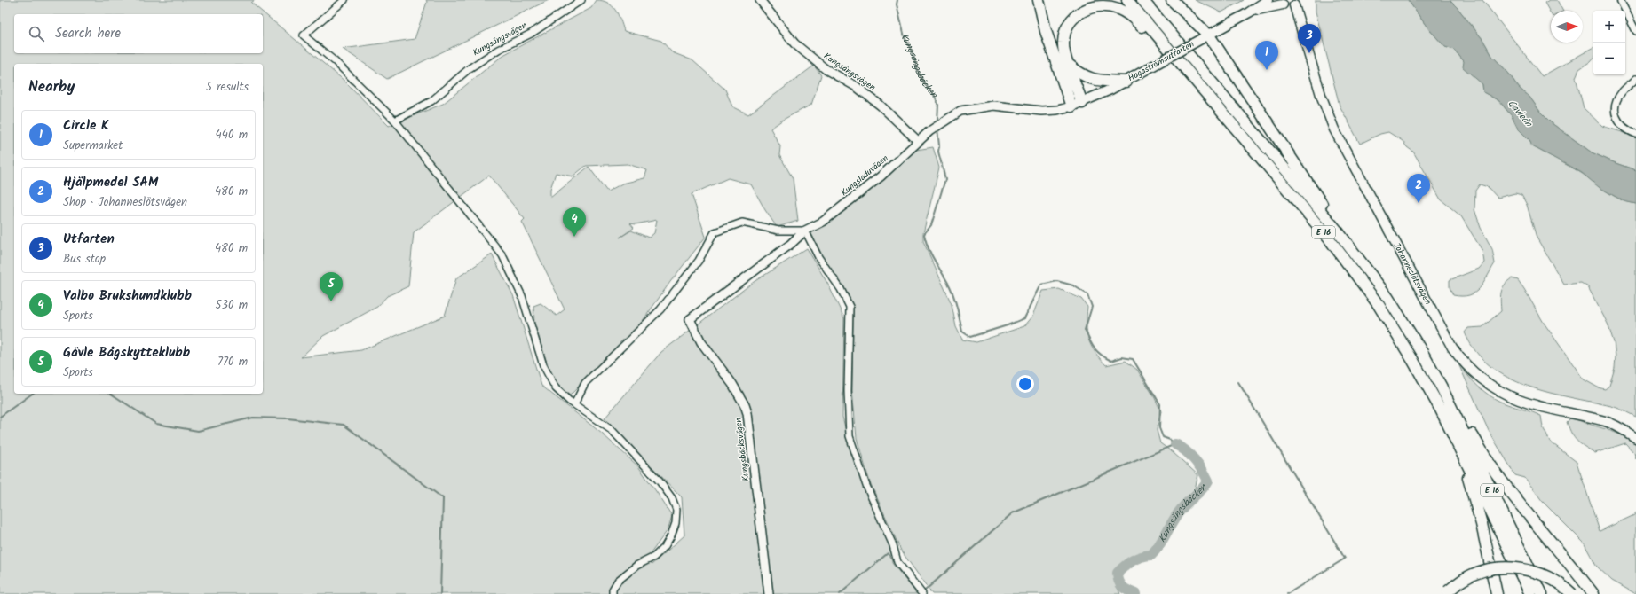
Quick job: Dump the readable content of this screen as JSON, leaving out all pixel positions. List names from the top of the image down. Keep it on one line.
{"streets":{"highway":["E 16"],"main road":["Hagaströmsutfarten","Johanneslötsvägen"],"street":["Kungsängsvägen","Kungsladuvägen","Kungsbäcksvägen"]},"crossings":[["Kungsängsvägen","Kungsladuvägen"],["Hagaströmsutfarten","Kungsladuvägen"],["Hagaströmsutfarten","Johanneslötsvägen"],["Kungsladuvägen","Kungsbäcksvägen"]],"water":["Kungsängsbäcken","Gavleån"],"north":"right","page":{"map_buttons":["+","−"],"search":"Search here","pins":["3","1","2","4","5"],"heading":["Nearby","5 results"],"list":[{"mark":"1","name":"Circle K","note":"Supermarket","value":"440 m"},{"mark":"2","name":"Hjälpmedel SAM","note":"Shop · Johanneslötsvägen","value":"480 m"},{"mark":"3","name":"Utfarten","note":"Bus stop","value":"480 m"},{"mark":"4","name":"Valbo Brukshundklubb","note":"Sports","value":"530 m"},{"mark":"5","name":"Gävle Bågskytteklubb","note":"Sports","value":"770 m"}]}}
